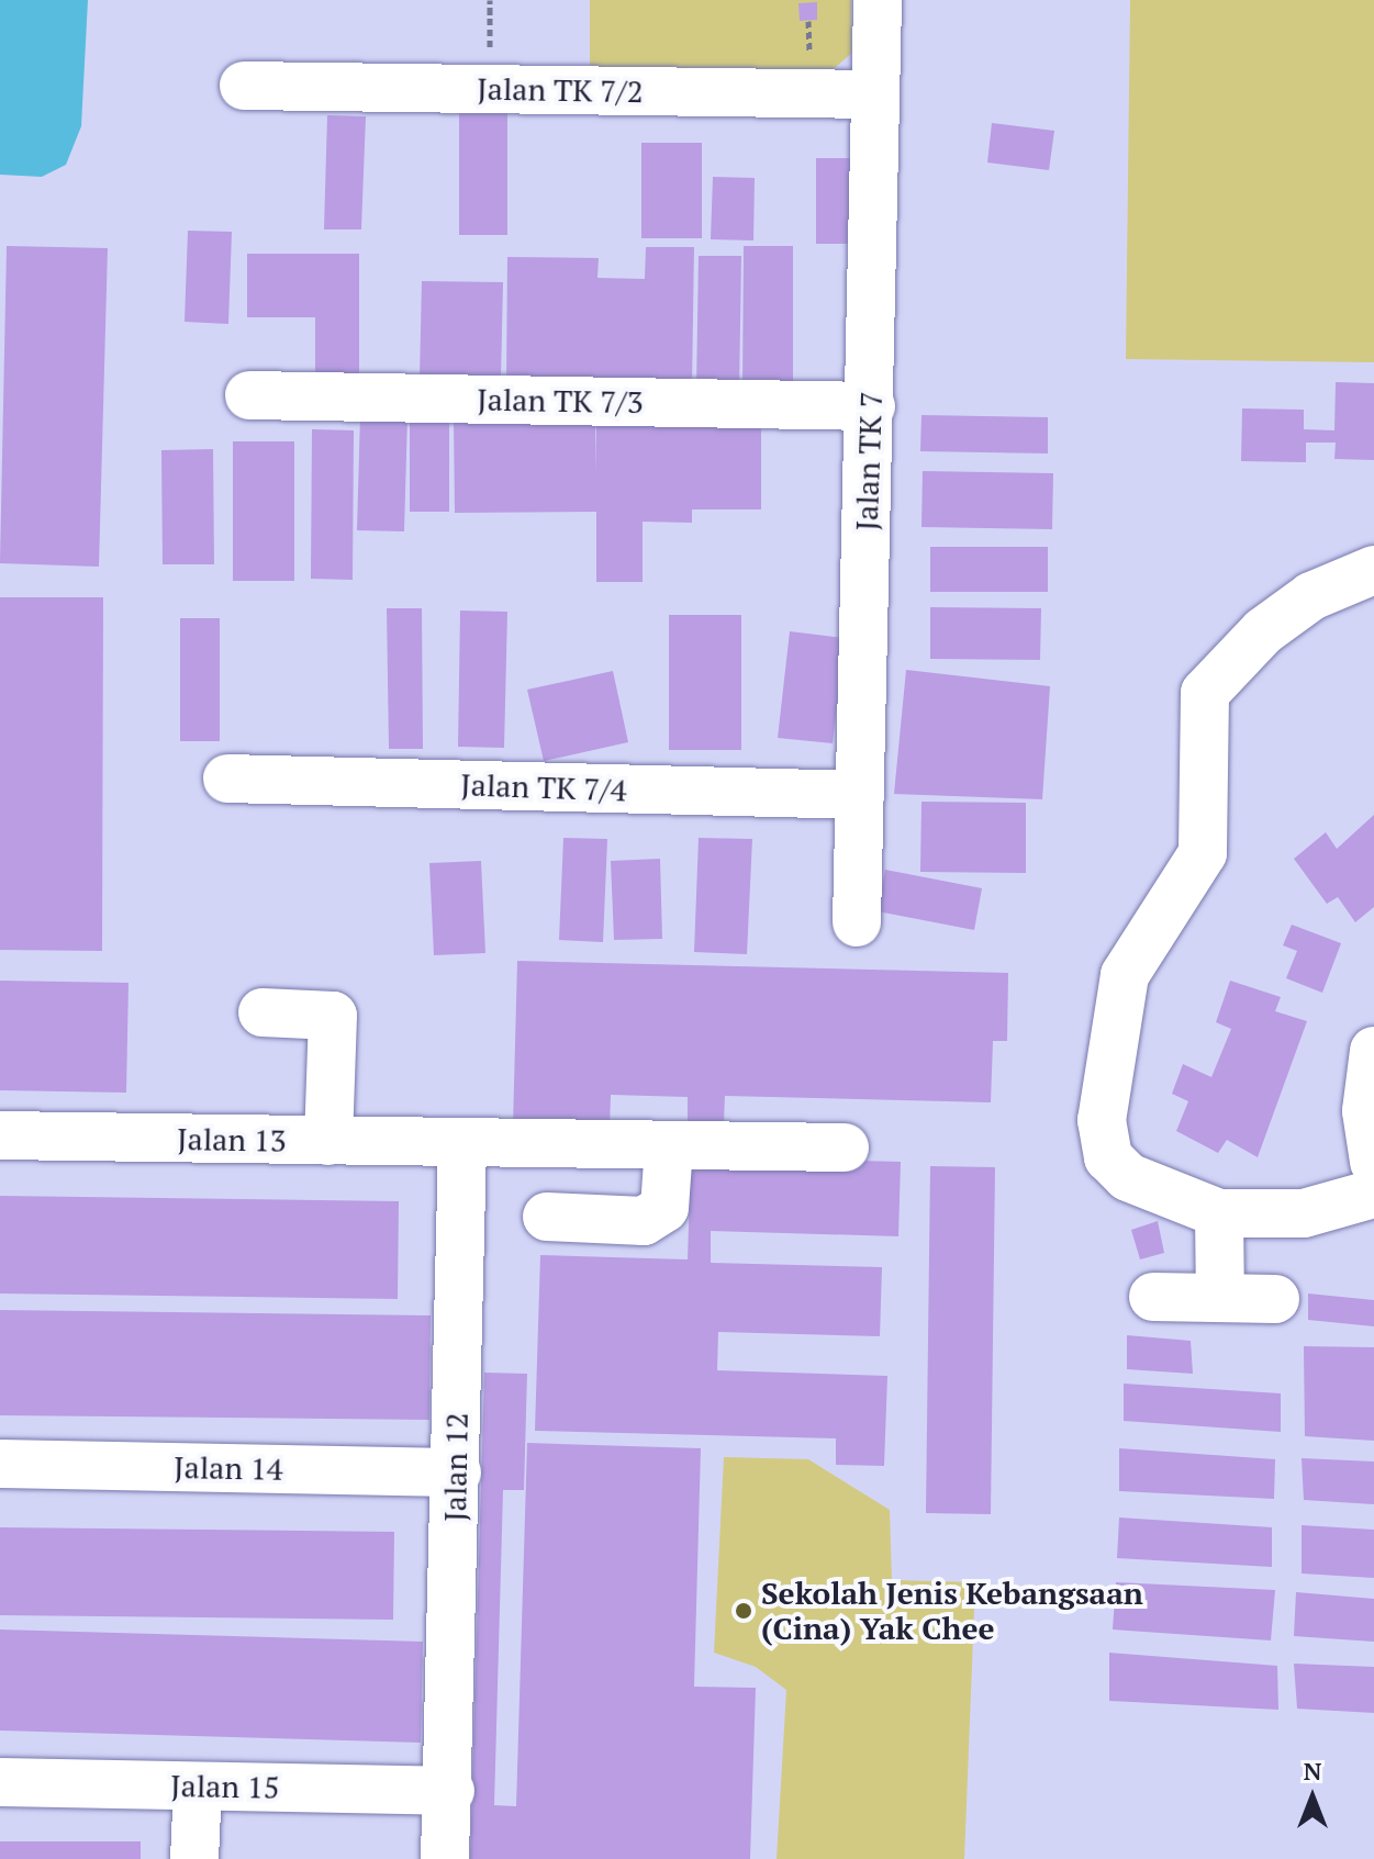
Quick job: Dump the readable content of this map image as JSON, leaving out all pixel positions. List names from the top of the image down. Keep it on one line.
{"streets":{"street":["Jalan TK 7/2","Jalan TK 7/3","Jalan TK 7","Jalan TK 7/4","Jalan 13","Jalan 12","Jalan 14","Jalan 15"]},"crossings":[["Jalan TK 7/2","Jalan TK 7"],["Jalan TK 7/3","Jalan TK 7"],["Jalan TK 7","Jalan TK 7/4"],["Jalan 13","Jalan 12"],["Jalan 12","Jalan 14"],["Jalan 12","Jalan 15"]],"places":["Sekolah Jenis Kebangsaan (Cina) Yak Chee"],"north":"top"}
